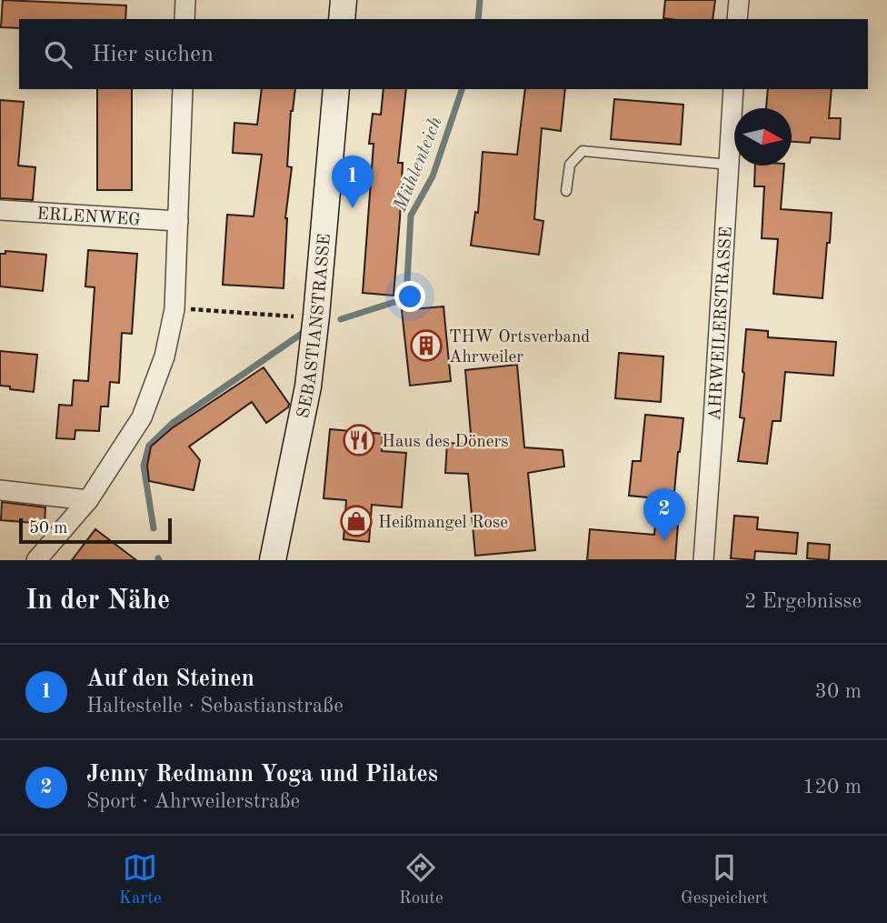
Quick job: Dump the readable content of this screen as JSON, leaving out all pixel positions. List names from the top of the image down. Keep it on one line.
{"streets":{"street":["ERLENWEG","AHRWEILERSTRASSE","SEBASTIANSTRASSE"]},"water":["Mühlenteich"],"places":{"building":["THW Ortsverband Ahrweiler"],"restaurant":["Haus des Döners"],"shop":["Heißmangel Rose"]},"scale_bar":"50 m","north":"right","page":{"search":"Hier suchen","pins":["1","2"],"scale":"50 m","heading":["In der Nähe","2 Ergebnisse"],"list":[{"mark":"1","name":"Auf den Steinen","note":"Haltestelle · Sebastianstraße","value":"30 m"},{"mark":"2","name":"Jenny Redmann Yoga und Pilates","note":"Sport · Ahrweilerstraße","value":"120 m"}],"nav":["Karte","Route","Gespeichert"]}}
